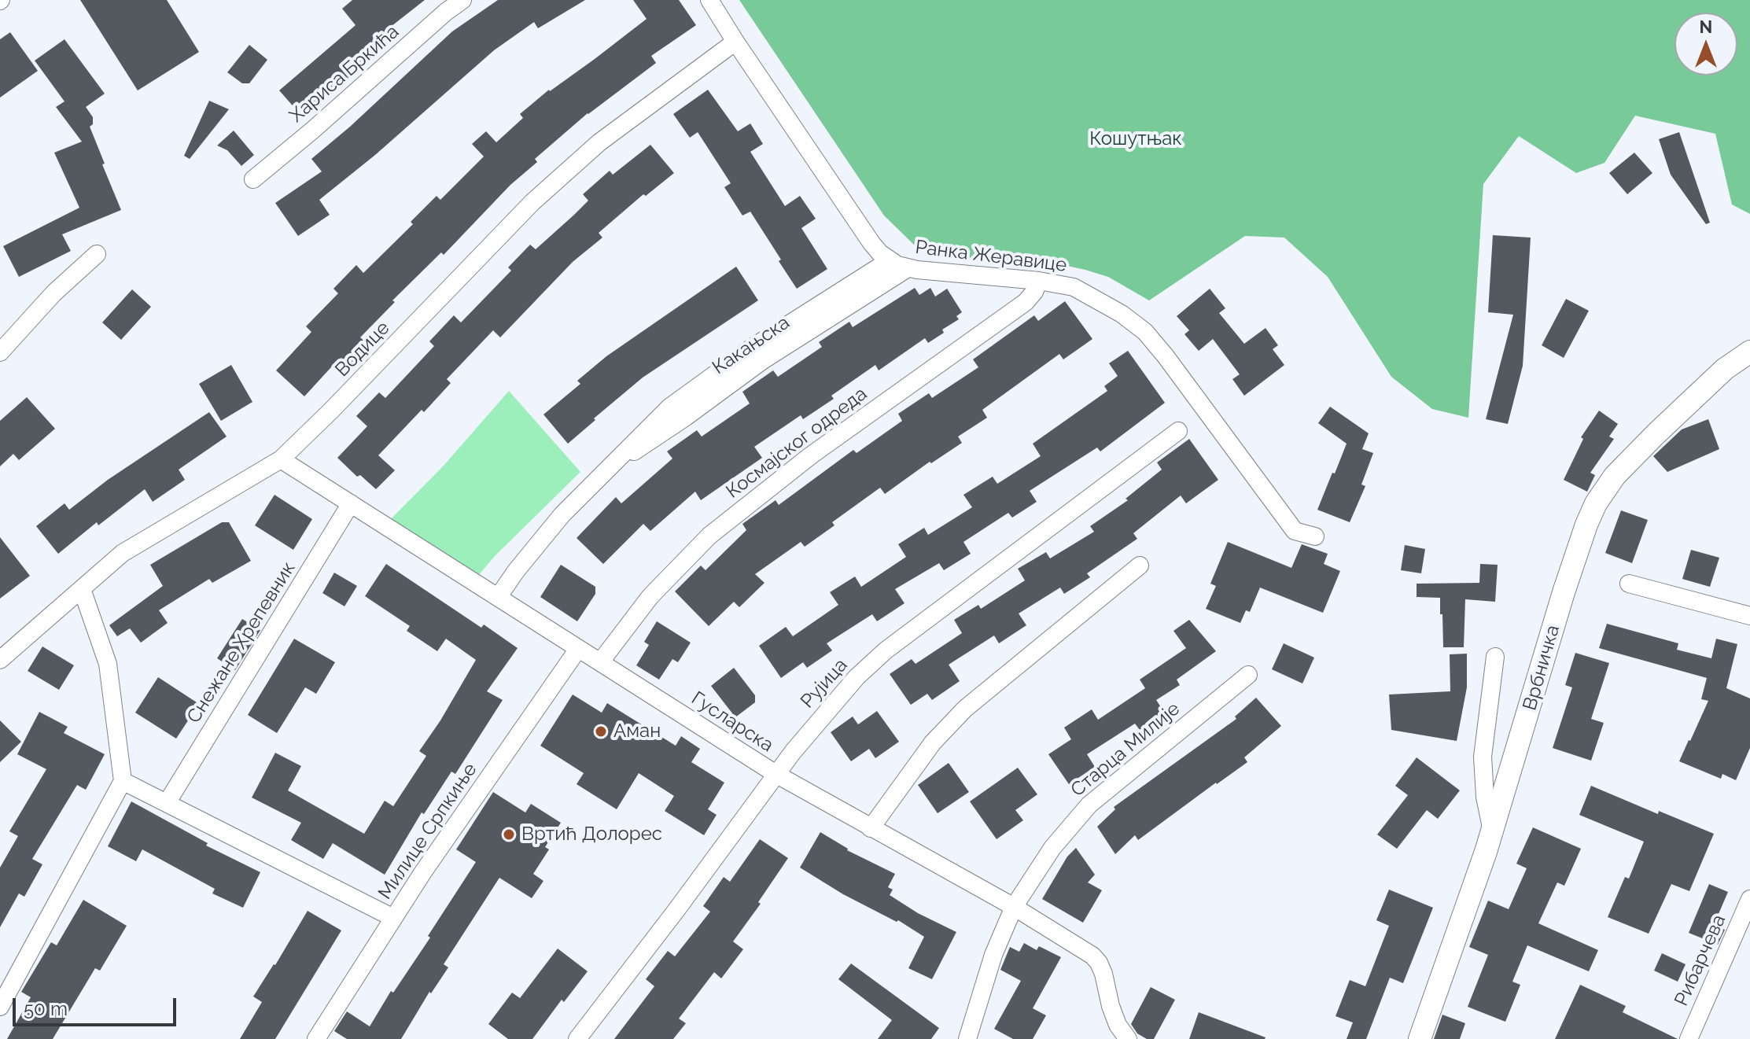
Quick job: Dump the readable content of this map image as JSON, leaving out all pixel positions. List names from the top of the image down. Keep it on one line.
{"streets":{"street":["Хариса Бркића","Ранка Жеравице","Какањска","Водице","Космајског одреда","Снежане Хрепевник","Врбничка","Рујица","Гусларска","Старца Милије","Милице Српкиње","Рибарчева"]},"crossings":[["Ранка Жеравице","Какањска"],["Ранка Жеравице","Водице"],["Ранка Жеравице","Космајског одреда"],["Какањска","Гусларска"],["Водице","Гусларска"],["Космајског одреда","Гусларска"],["Снежане Хрепевник","Гусларска"],["Рујица","Гусларска"],["Гусларска","Старца Милије"],["Гусларска","Милице Српкиње"]],"parks":["Кошутњак"],"places":["Аман","Вртић Долорес"],"scale_bar":"50 m","north":"top"}
